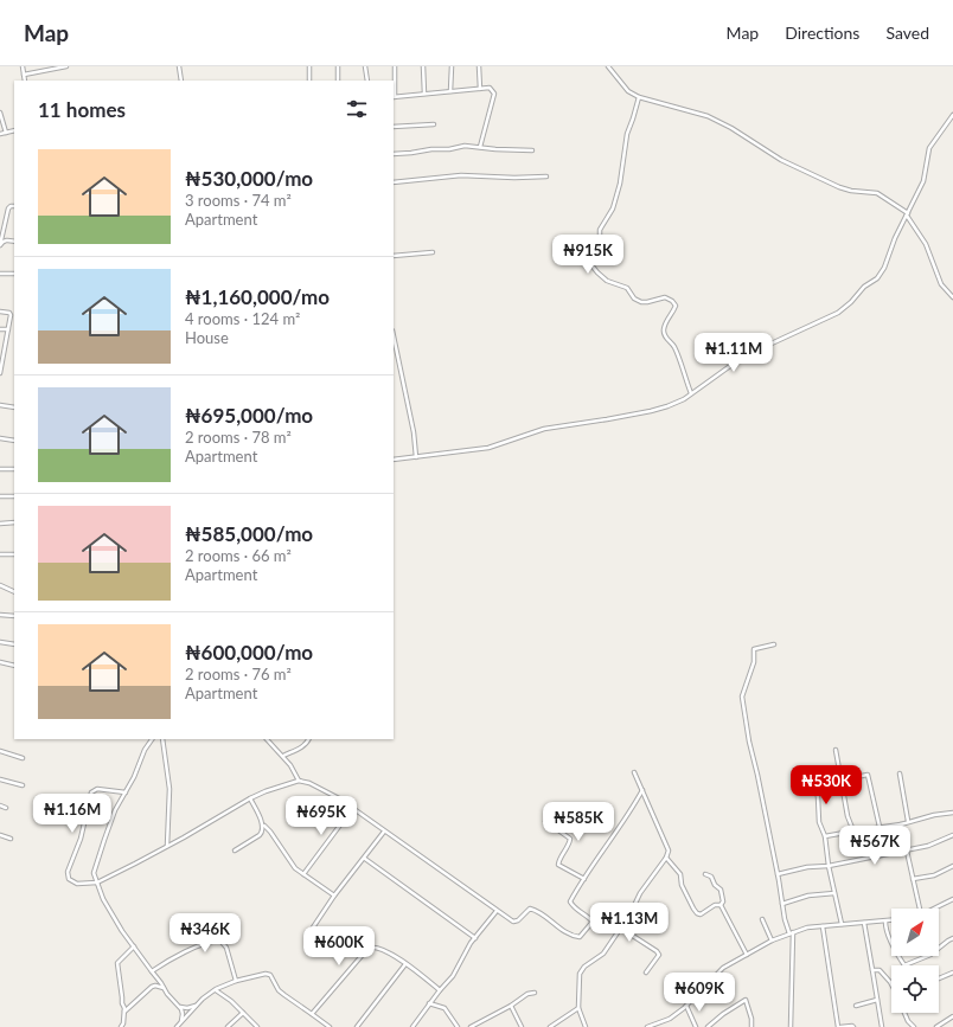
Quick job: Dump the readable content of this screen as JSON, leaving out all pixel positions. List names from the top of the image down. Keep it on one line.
{"north":"top right","page":{"header":"Map","nav":["Map","Directions","Saved"],"heading":"11 homes","list":[{"name":"₦530,000/mo","note":"3 rooms · 74 m² · Apartment"},{"name":"₦1,160,000/mo","note":"4 rooms · 124 m² · House"},{"name":"₦695,000/mo","note":"2 rooms · 78 m² · Apartment"},{"name":"₦585,000/mo","note":"2 rooms · 66 m² · Apartment"},{"name":"₦600,000/mo","note":"2 rooms · 76 m² · Apartment"}],"price":["₦915K","₦1.11M","₦530K","₦1.16M","₦695K","₦585K","₦567K","₦1.13M","₦346K","₦600K","₦609K"]}}
